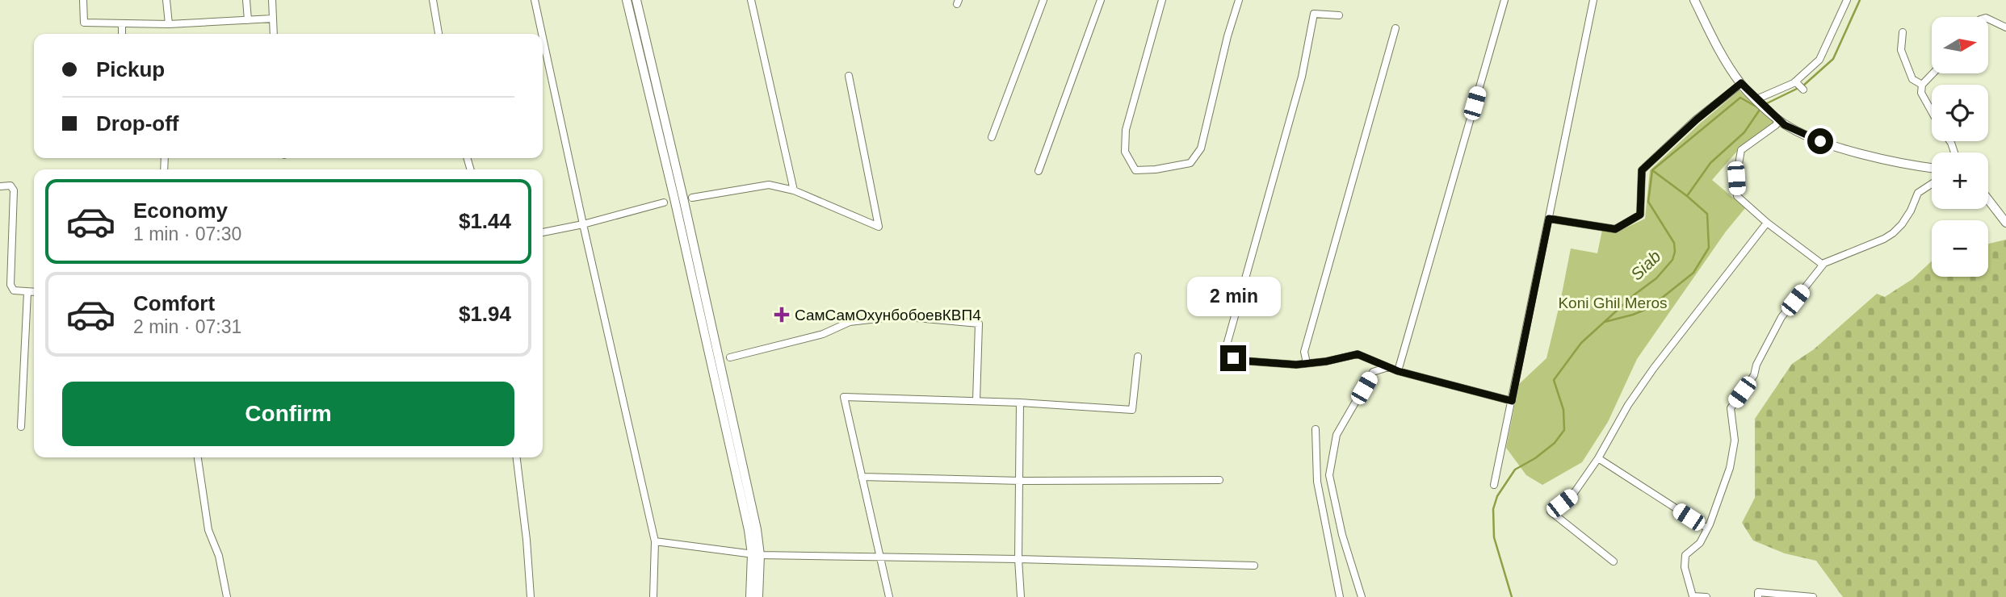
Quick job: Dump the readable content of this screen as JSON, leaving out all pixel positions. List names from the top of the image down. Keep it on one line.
{"water":["Siab"],"parks":["Koni Ghil Meros"],"places":{"health":["СамСамОхунбобоевКВП4"]},"north":"right","page":{"map_buttons":["+","−"],"banner":["Pickup","Drop-off"],"list":[{"name":"Economy","note":"1 min · 07:30","value":"$1.44"},{"name":"Comfort","note":"2 min · 07:31","value":"$1.94"}],"bubble":"2 min","buttons":"Confirm"}}
